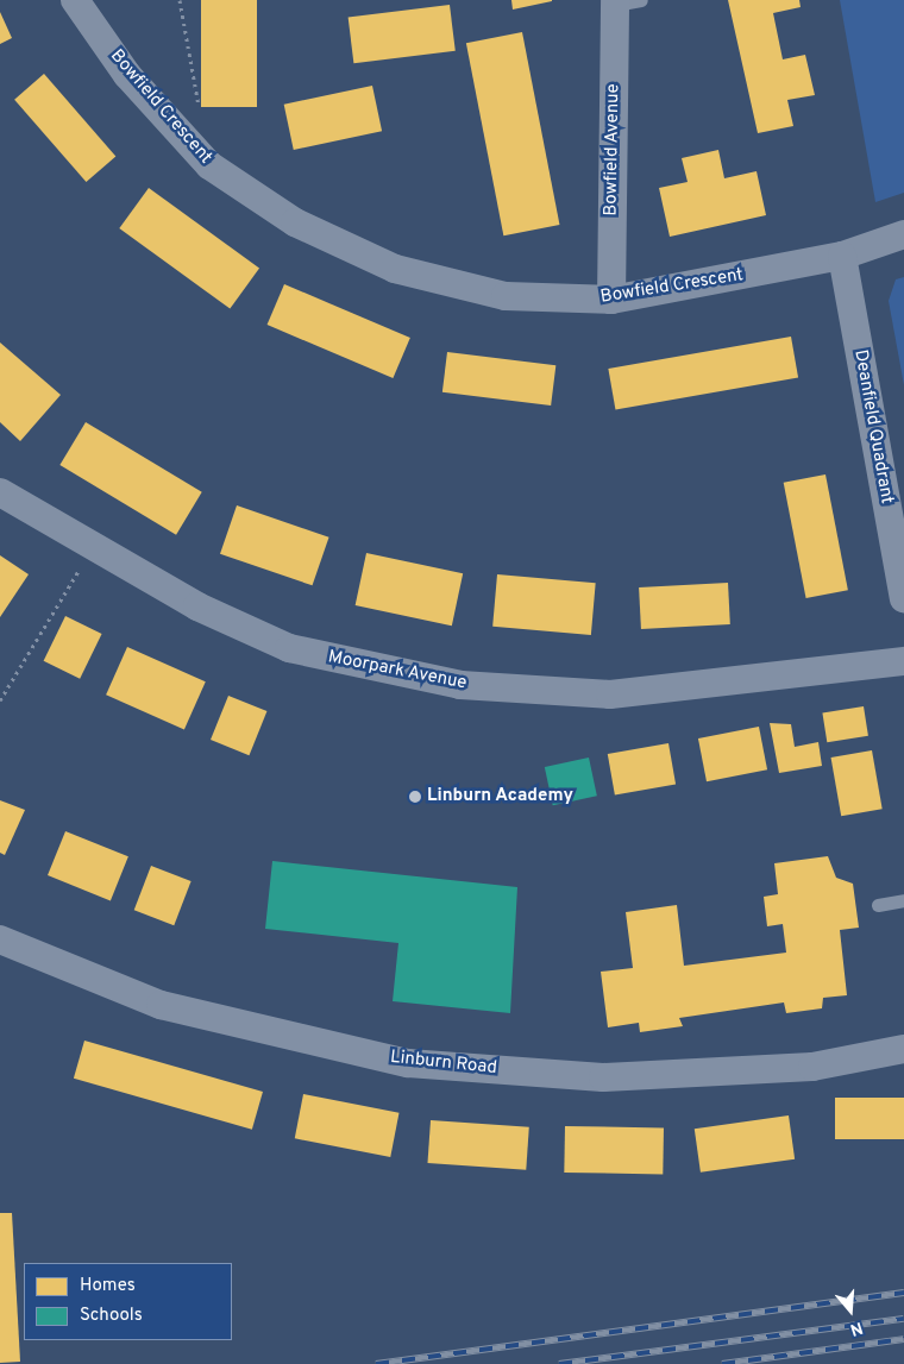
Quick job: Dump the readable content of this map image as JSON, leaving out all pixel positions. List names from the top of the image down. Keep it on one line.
{"streets":{"street":["Bowfield Crescent","Bowfield Avenue","Deanfield Quadrant","Moorpark Avenue","Linburn Road"]},"crossings":[["Bowfield Crescent","Bowfield Avenue"],["Bowfield Crescent","Deanfield Quadrant"]],"places":["Linburn Academy"],"legend":["Homes","Schools"],"north":"bottom"}
